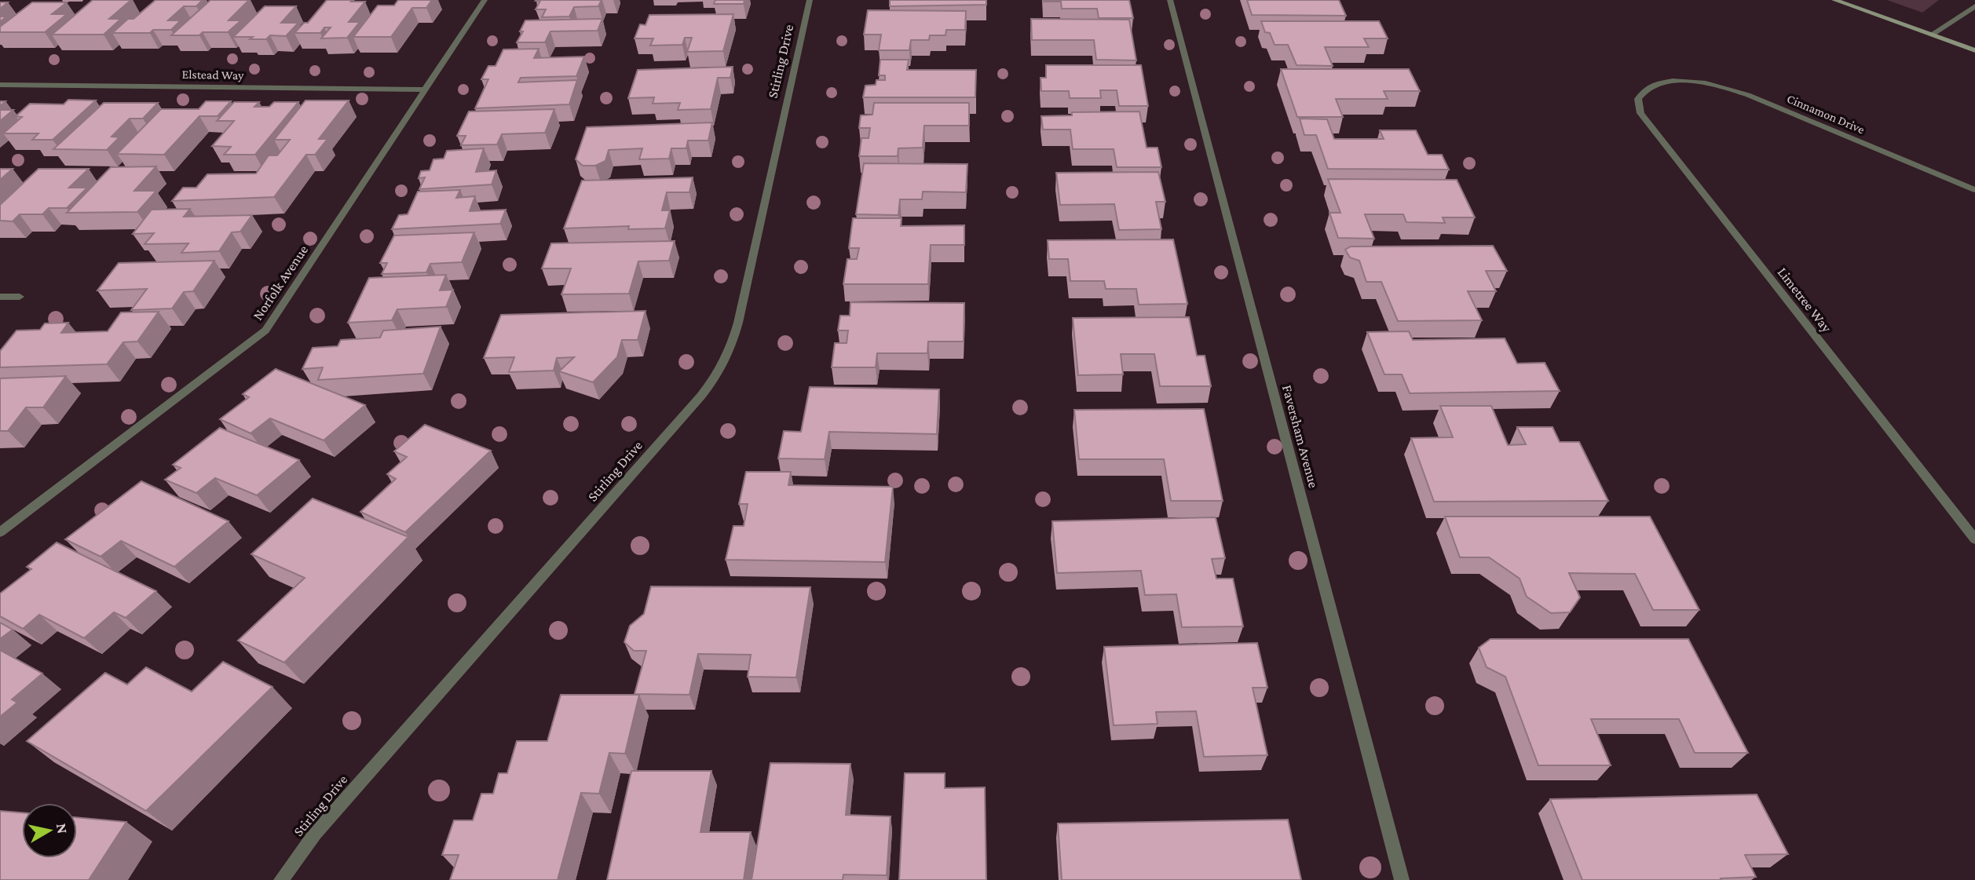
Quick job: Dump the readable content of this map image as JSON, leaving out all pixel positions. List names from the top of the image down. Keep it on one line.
{"streets":{"street":["Stirling Drive","Elstead Way","Cinnamon Drive","Norfolk Avenue","Limetree Way","Faversham Avenue"]},"crossings":[["Elstead Way","Norfolk Avenue"],["Cinnamon Drive","Limetree Way"]],"north":"right"}
